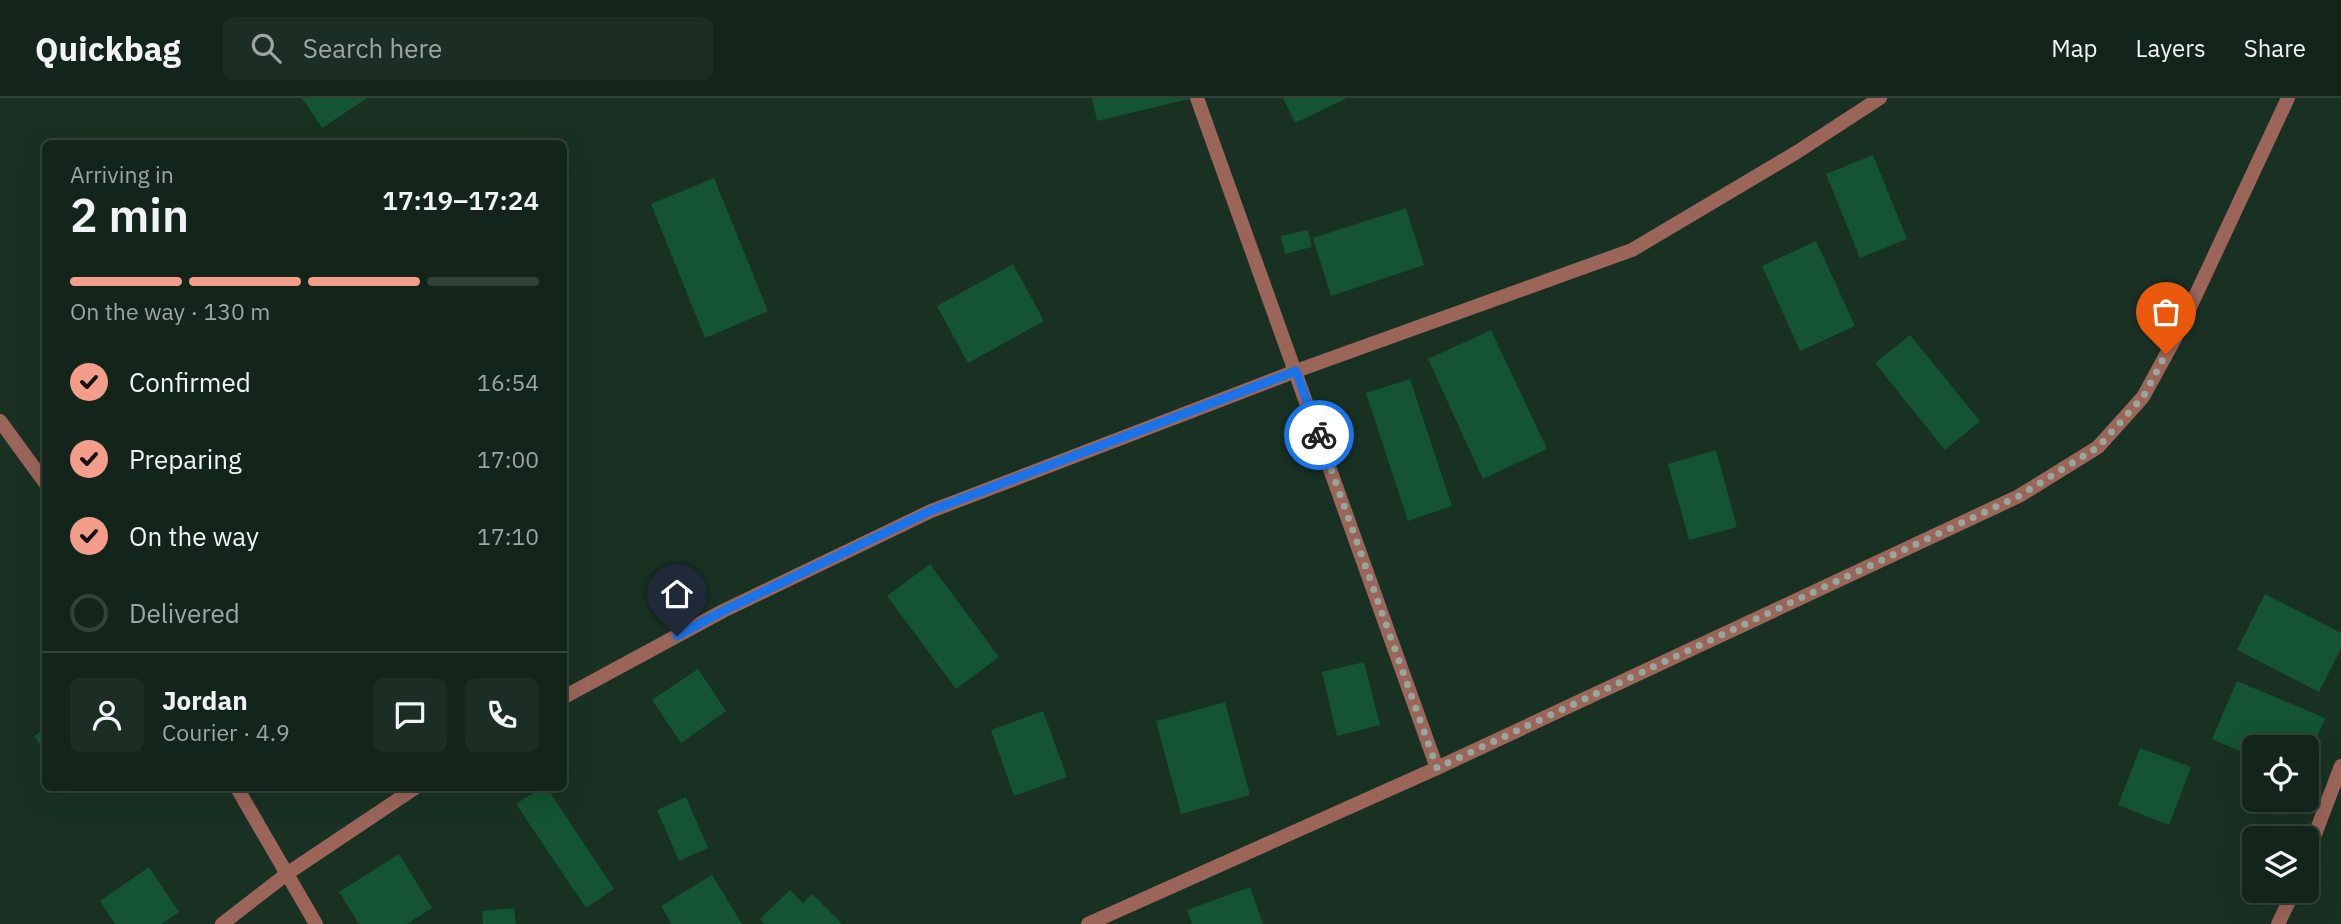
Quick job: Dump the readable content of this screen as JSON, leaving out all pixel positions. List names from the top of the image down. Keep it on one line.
{"page":{"header":"Quickbag","search":"Search here","nav":["Map","Layers","Share"],"heading":["2 min","Arriving in","17:19–17:24"],"panel":["Jordan","Courier · 4.9"],"bar":"On the way · 130 m","list":[["Confirmed","16:54"],["Preparing","17:00"],["On the way","17:10"],"Delivered"]}}
